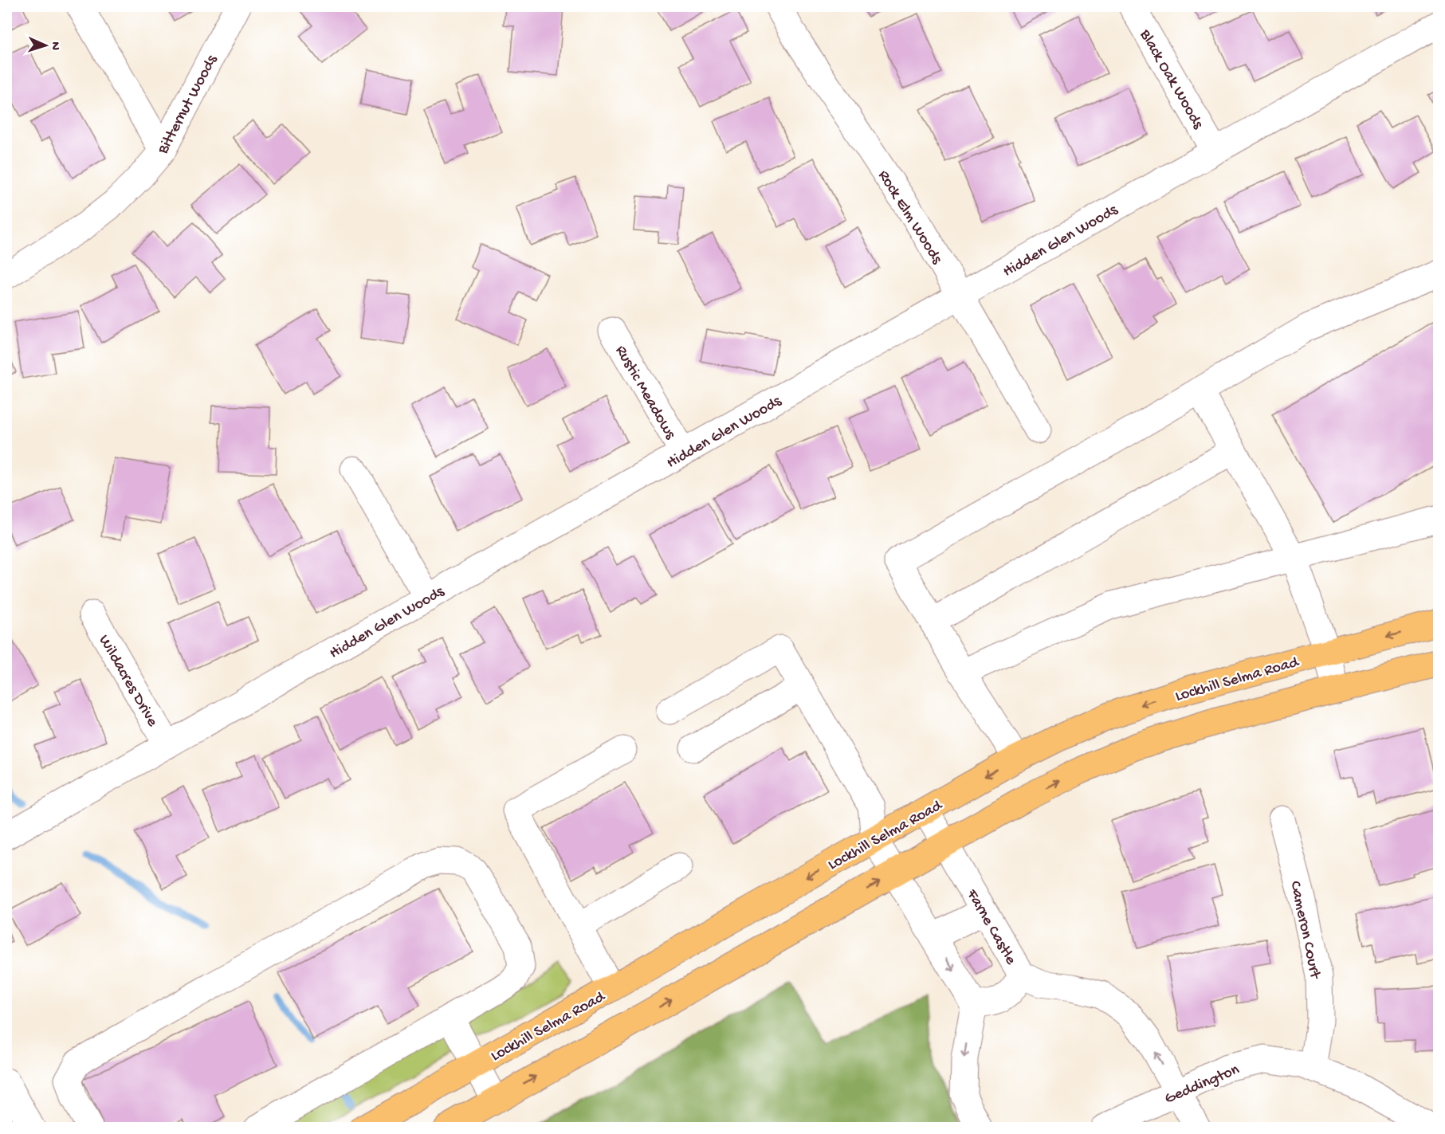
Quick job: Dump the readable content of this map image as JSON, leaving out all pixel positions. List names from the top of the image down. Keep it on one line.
{"streets":{"main road":["Lockhill Selma Road"],"street":["Black Oak Woods","Bitternut Woods","Rock Elm Woods","Hidden Glen Woods","Rustic Meadows","Wildacres Drive","Farne Castle","Cameron Court","Geddington"]},"crossings":[["Black Oak Woods","Hidden Glen Woods"],["Rock Elm Woods","Hidden Glen Woods"],["Hidden Glen Woods","Rustic Meadows"],["Hidden Glen Woods","Wildacres Drive"],["Lockhill Selma Road","Farne Castle"],["Farne Castle","Geddington"],["Cameron Court","Geddington"]],"one_way":["Farne Castle"],"north":"right"}
